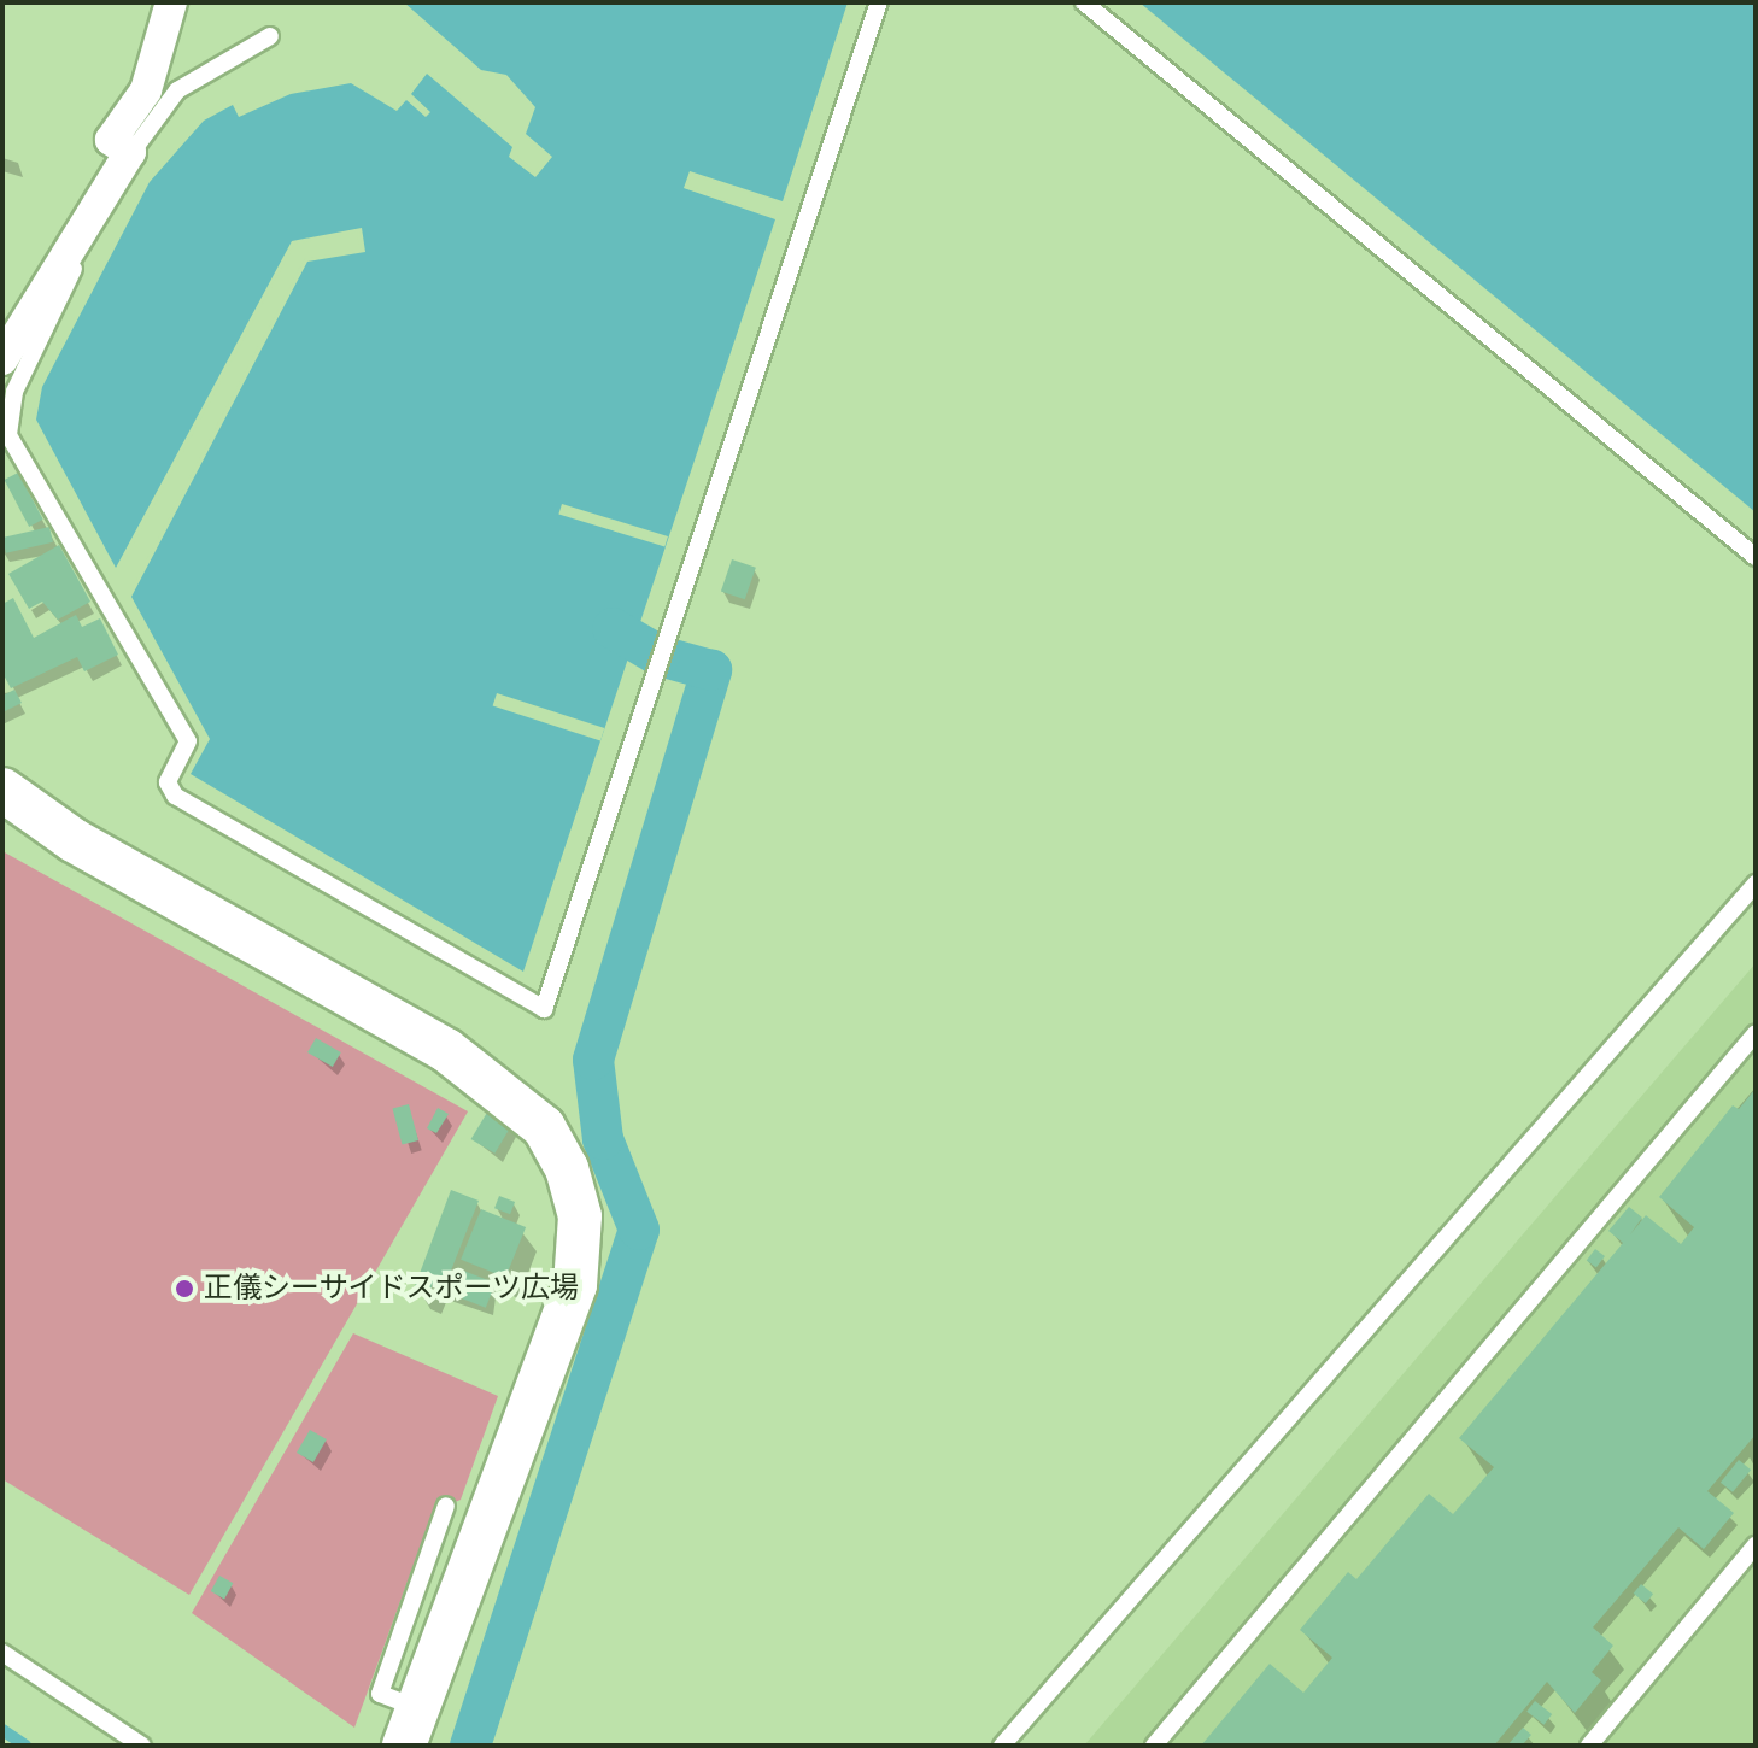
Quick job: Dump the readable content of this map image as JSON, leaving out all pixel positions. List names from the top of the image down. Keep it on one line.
{"places":["正儀シーサイドスポーツ広場"]}
